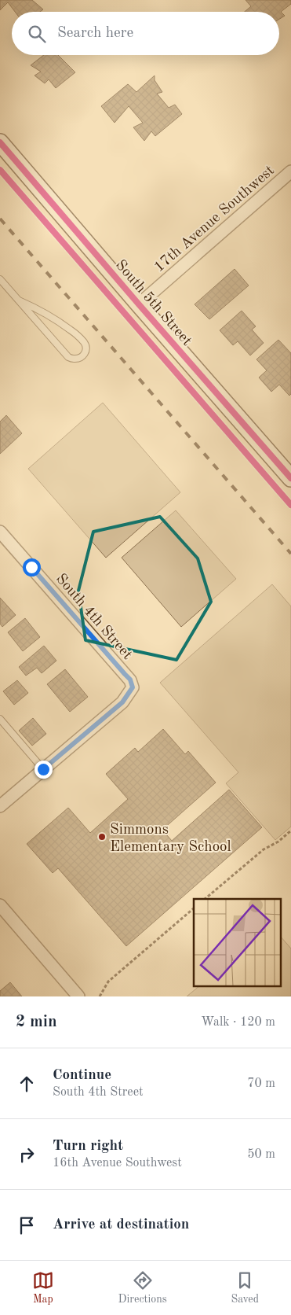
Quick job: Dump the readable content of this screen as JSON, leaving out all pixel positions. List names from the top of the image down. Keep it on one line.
{"streets":{"main road":["South 5th Street"],"street":["17th Avenue Southwest","South 4th Street"]},"crossings":[["17th Avenue Southwest","South 5th Street"]],"places":["Simmons Elementary School"],"page":{"search":"Search here","heading":["2 min","Walk · 120 m"],"list":[["Continue","South 4th Street","70 m"],["Turn right","16th Avenue Southwest","50 m"],"Arrive at destination"],"nav":["Map","Directions","Saved"]}}
